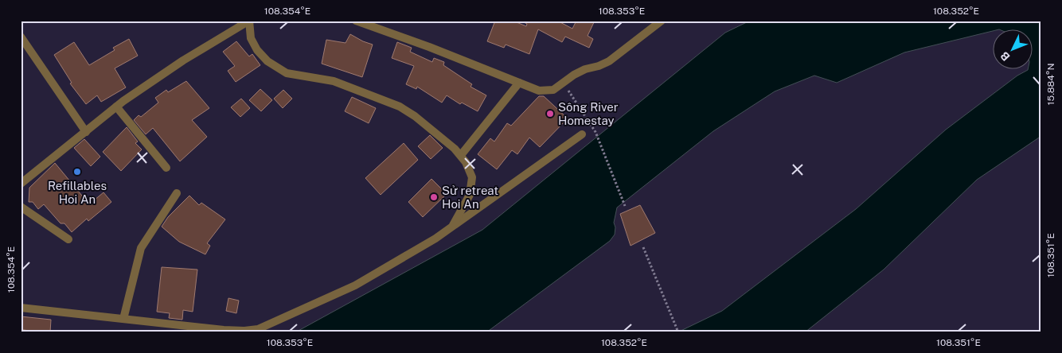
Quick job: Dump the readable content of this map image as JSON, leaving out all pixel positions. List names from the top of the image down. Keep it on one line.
{"places":["Sông River Homestay","Refillables Hoi An","Sử retreat Hoi An"],"north":"bottom left","coordinates":["108.354°E","108.353°E","108.352°E","15.884°N","108.351°E"]}
